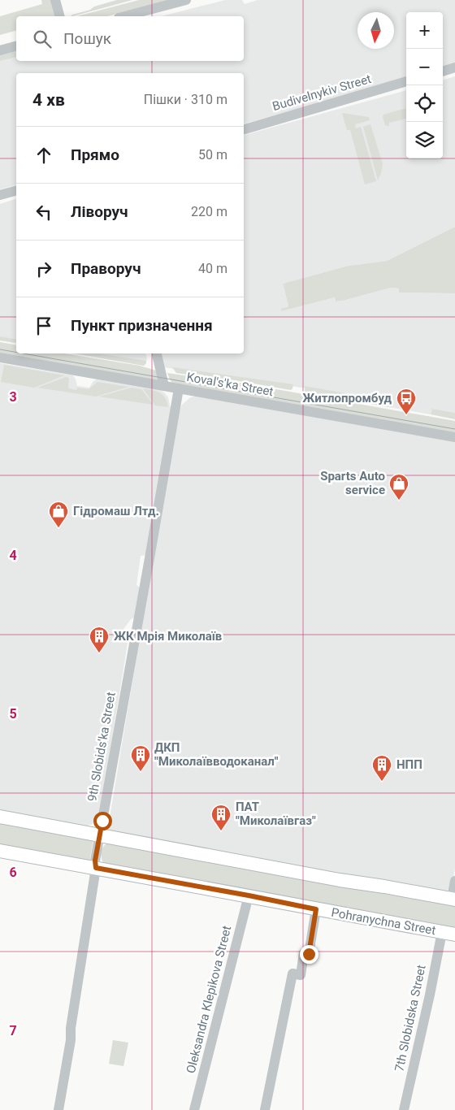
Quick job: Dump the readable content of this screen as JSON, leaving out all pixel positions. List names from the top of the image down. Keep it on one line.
{"streets":{"main road":["Pohranychna Street"],"street":["Budivelnykiv Street","Koval's'ka Street","9th Slobids'ka Street","Oleksandra Klepikova Street","7th Slobidska Street"]},"crossings":[["Koval's'ka Street","9th Slobids'ka Street"],["9th Slobids'ka Street","Pohranychna Street"],["Pohranychna Street","Oleksandra Klepikova Street"],["Pohranychna Street","7th Slobidska Street"]],"places":{"bus stop":["Житлопромбуд"],"shop":["Sparts Auto service","Гідромаш Лтд."],"building":["ЖК Мрія Миколаїв","ДКП \"Миколаївводоканал\"","НПП","ПАТ \"Миколаївгаз\""]},"north":"bottom","page":{"map_buttons":["+","−"],"search":"Пошук","heading":["4 хв","Пішки · 310 m"],"list":[["Прямо","50 m"],["Ліворуч","220 m"],["Праворуч","40 m"],"Пункт призначення"]},"grid":{"rows":["3","4","5","6","7"]}}
